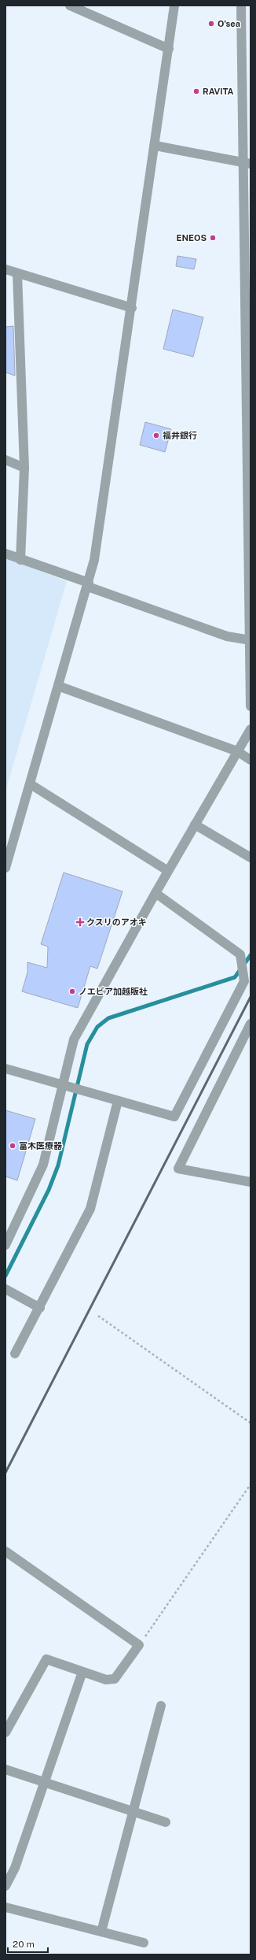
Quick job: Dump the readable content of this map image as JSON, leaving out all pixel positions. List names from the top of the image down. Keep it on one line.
{"places":{"other":["O'sea","RAVITA","ENEOS","福井銀行","ノエビア加越販社","冨木医療器"],"health":["クスリのアオキ"]},"scale_bar":"20 m"}
